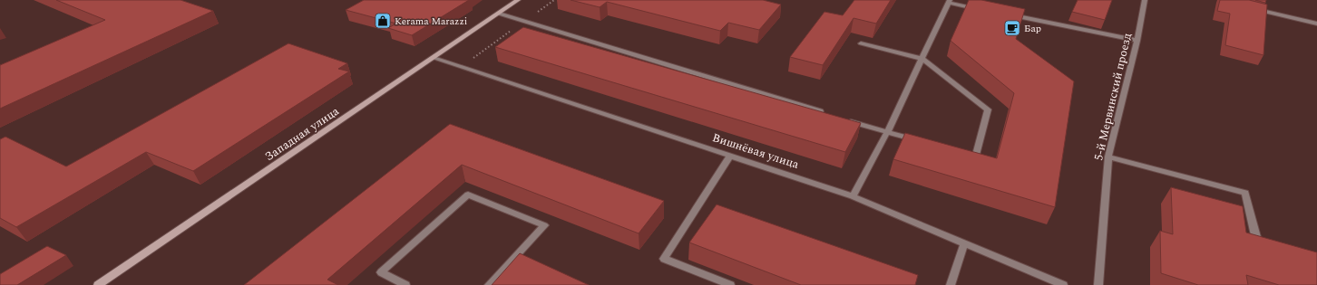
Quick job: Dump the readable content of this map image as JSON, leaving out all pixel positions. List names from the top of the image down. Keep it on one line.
{"streets":{"street":["Западная улица"],"lane":["5-й Мервинский проезд","Вишнёвая улица"]},"crossings":[["Западная улица","Вишнёвая улица"]],"places":{"shop":["Kerama Marazzi"],"cafe":["Бар"]}}
